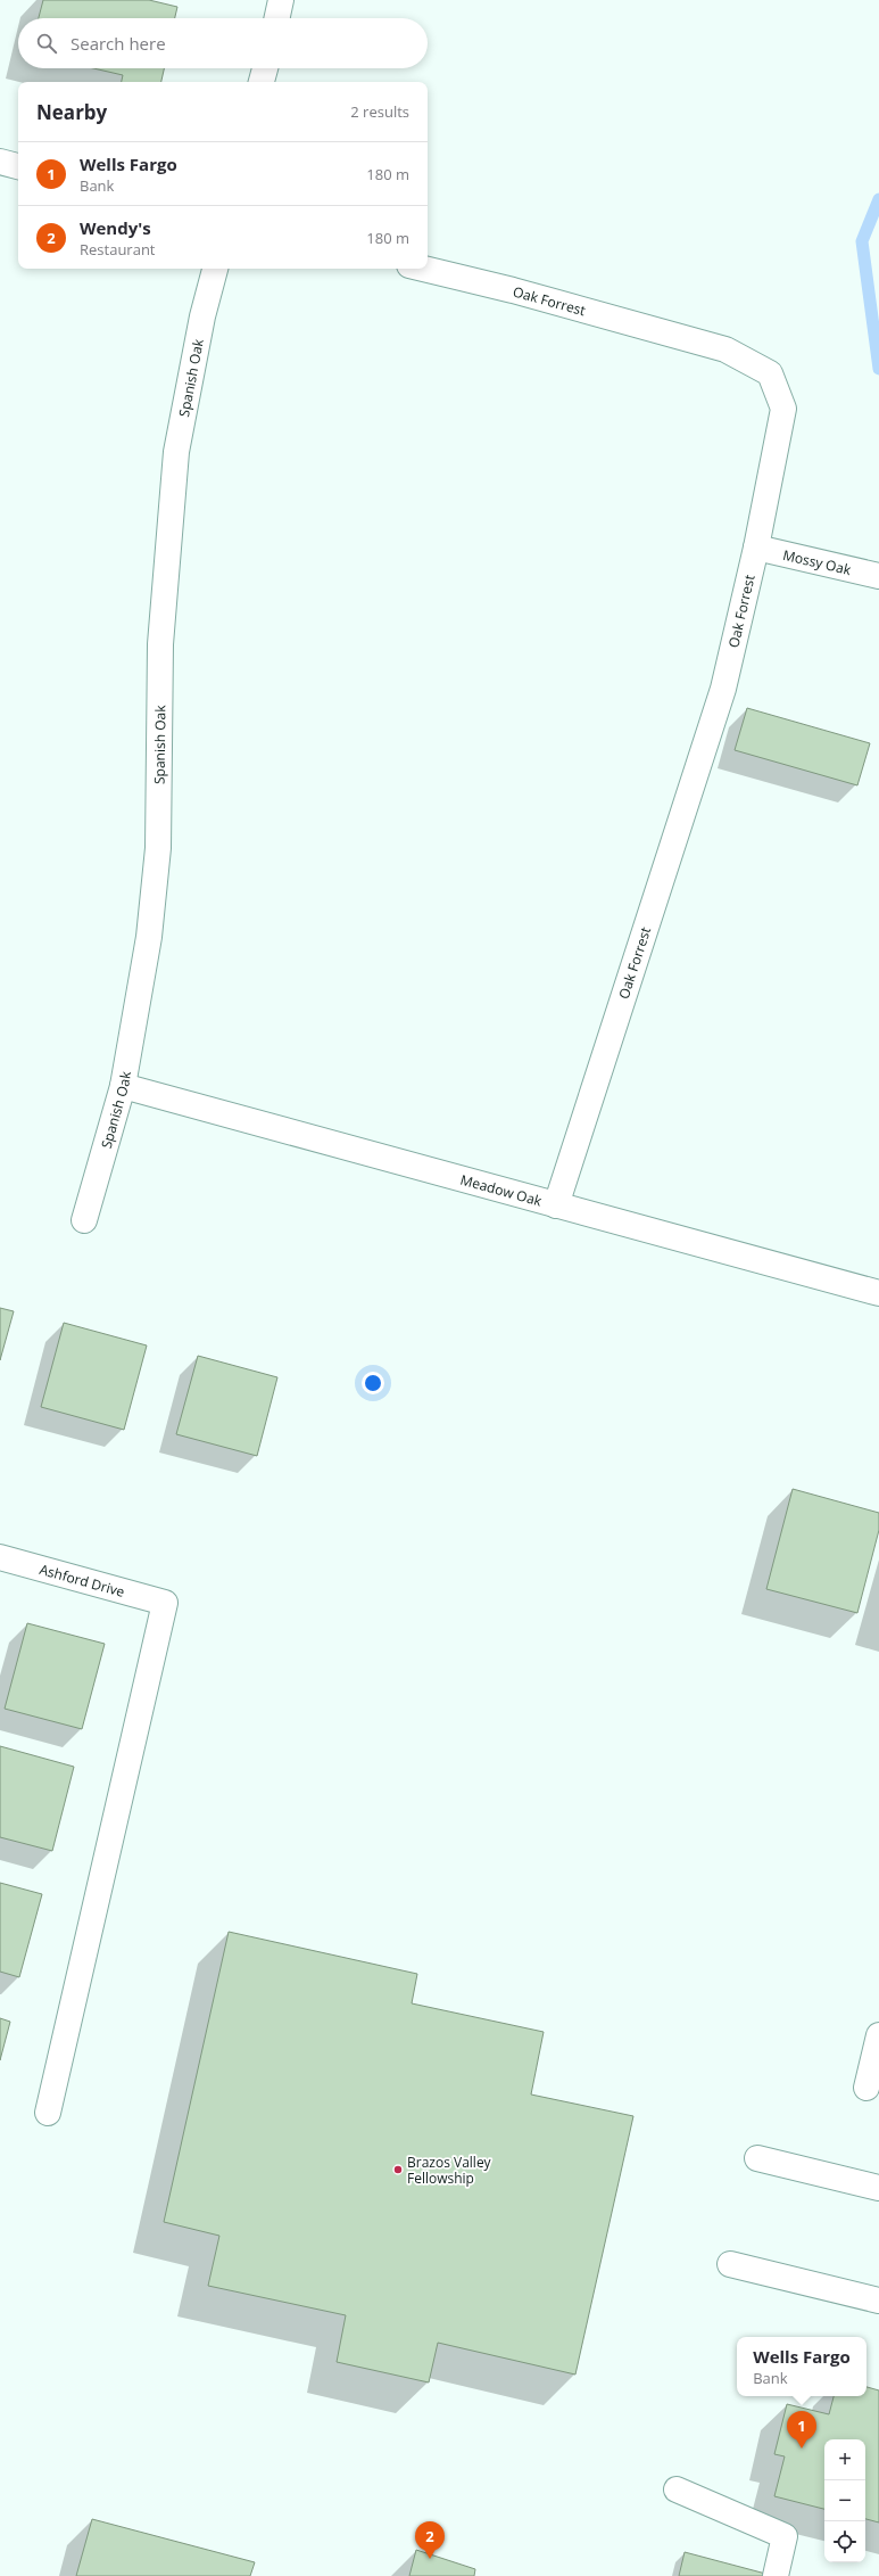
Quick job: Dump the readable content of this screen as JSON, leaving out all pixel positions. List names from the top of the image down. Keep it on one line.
{"streets":{"street":["Oak Forrest","Spanish Oak","Mossy Oak","Meadow Oak","Ashford Drive"]},"crossings":[["Oak Forrest","Mossy Oak"],["Oak Forrest","Meadow Oak"],["Spanish Oak","Meadow Oak"]],"places":["Brazos Valley Fellowship"],"page":{"search":"Search here","heading":["Nearby","2 results"],"list":[{"mark":"1","name":"Wells Fargo","note":"Bank","value":"180 m"},{"mark":"2","name":"Wendy's","note":"Restaurant","value":"180 m"}],"popup":["Wells Fargo","Bank"],"pins":["1","2"],"map_buttons":["+","−"]}}
